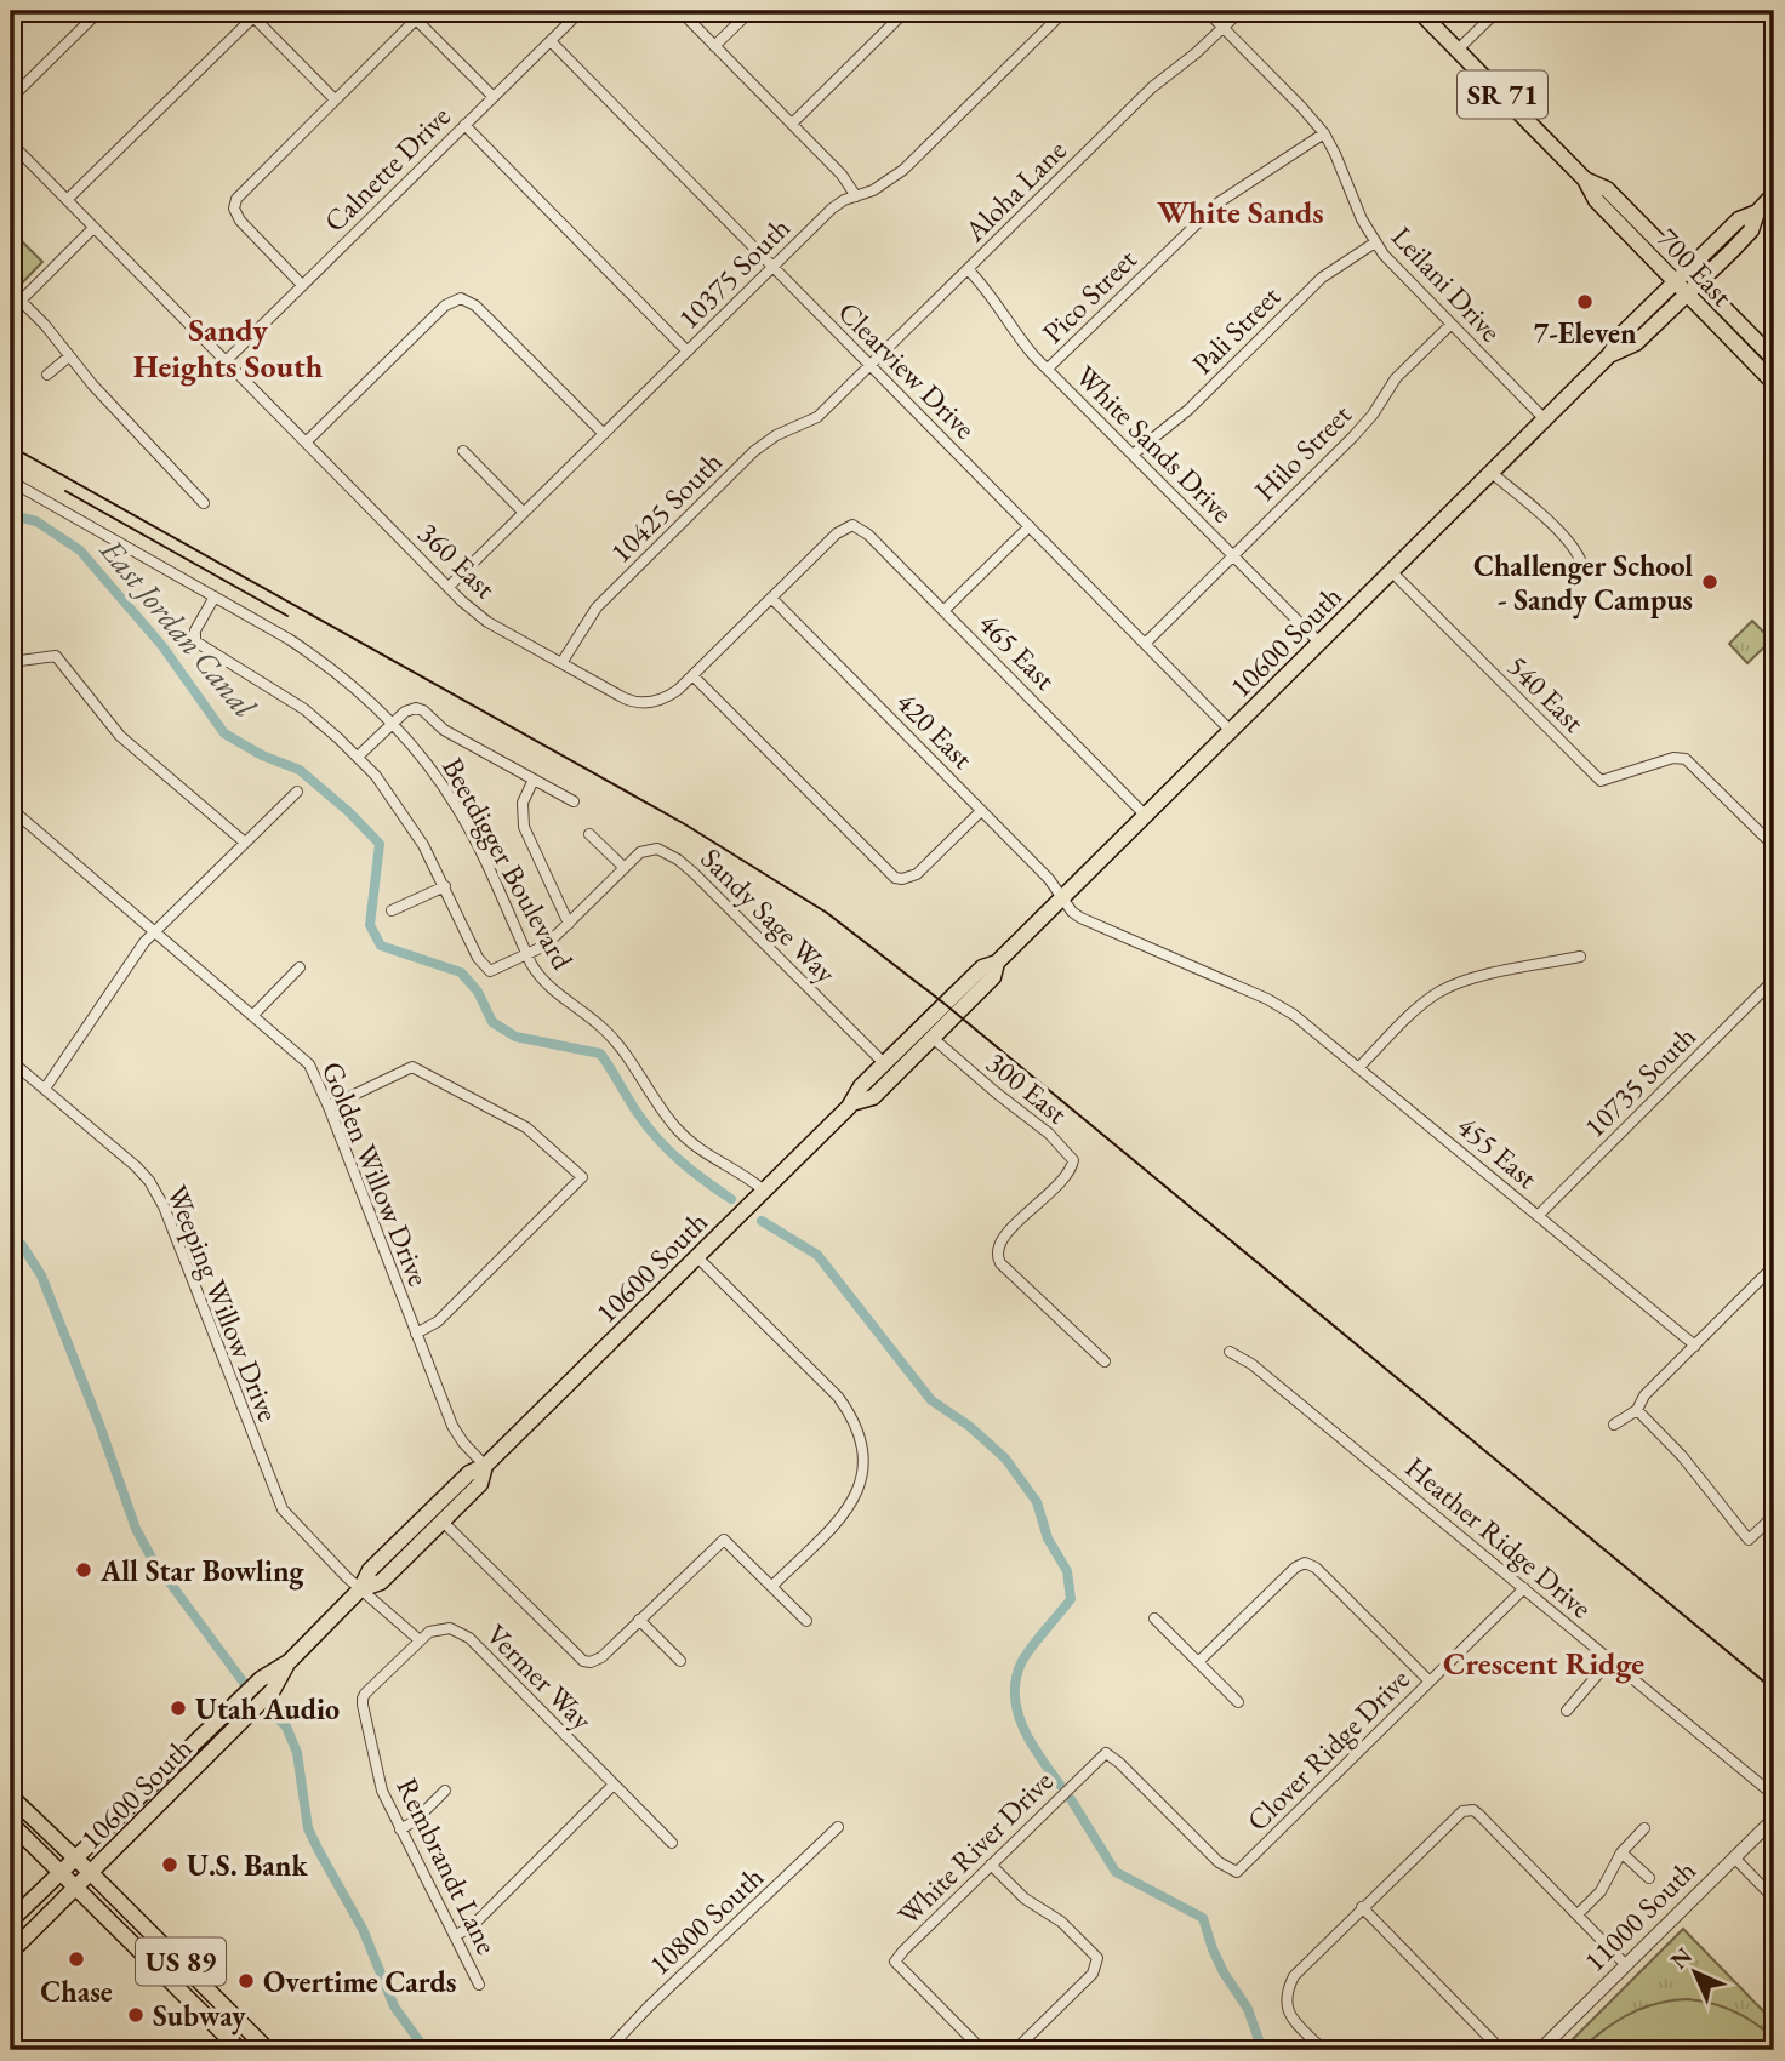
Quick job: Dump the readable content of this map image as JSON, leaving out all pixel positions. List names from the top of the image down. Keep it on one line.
{"streets":{"main road":["SR 71","700 East","10600 South","US 89"],"street":["Calnette Drive","Aloha Lane","10375 South","Leilani Drive","Pico Street","Pali Street","Clearview Drive","White Sands Drive","Hilo Street","10425 South","360 East","465 East","540 East","420 East","Beetdigger Boulevard","Sandy Sage Way","10735 South","300 East","455 East","Golden Willow Drive","Weeping Willow Drive","Heather Ridge Drive","Vermer Way","Clover Ridge Drive","White River Drive","Rembrandt Lane","11000 South","10800 South"]},"crossings":[["Calnette Drive","Clearview Drive"],["Calnette Drive","360 East"],["Aloha Lane","Leilani Drive"],["Aloha Lane","Clearview Drive"],["Aloha Lane","White Sands Drive"],["Aloha Lane","10425 South"],["700 East","10600 South"],["10375 South","Clearview Drive"],["10375 South","360 East"],["Leilani Drive","Pico Street"],["Leilani Drive","Pali Street"],["Leilani Drive","Hilo Street"],["Leilani Drive","10600 South"],["Pico Street","White Sands Drive"],["Pali Street","White Sands Drive"],["Clearview Drive","Hilo Street"],["Clearview Drive","10600 South"],["White Sands Drive","Hilo Street"],["White Sands Drive","10600 South"],["10425 South","360 East"],["360 East","465 East"],["360 East","420 East"],["10600 South","465 East"],["10600 South","540 East"],["10600 South","420 East"],["10600 South","Beetdigger Boulevard"],["10600 South","Sandy Sage Way"],["10600 South","300 East"],["10600 South","Golden Willow Drive"],["10600 South","Weeping Willow Drive"],["10600 South","US 89"],["420 East","455 East"],["Beetdigger Boulevard","Sandy Sage Way"],["10735 South","455 East"],["Heather Ridge Drive","Clover Ridge Drive"],["Vermer Way","Rembrandt Lane"],["Clover Ridge Drive","White River Drive"]],"districts":["White Sands","Sandy Heights South","Crescent Ridge"],"water":["East Jordan Canal"],"places":["7-Eleven","Challenger School - Sandy Campus","All Star Bowling","Utah Audio","U.S. Bank","Chase","Overtime Cards","Subway"],"north":"top left"}
